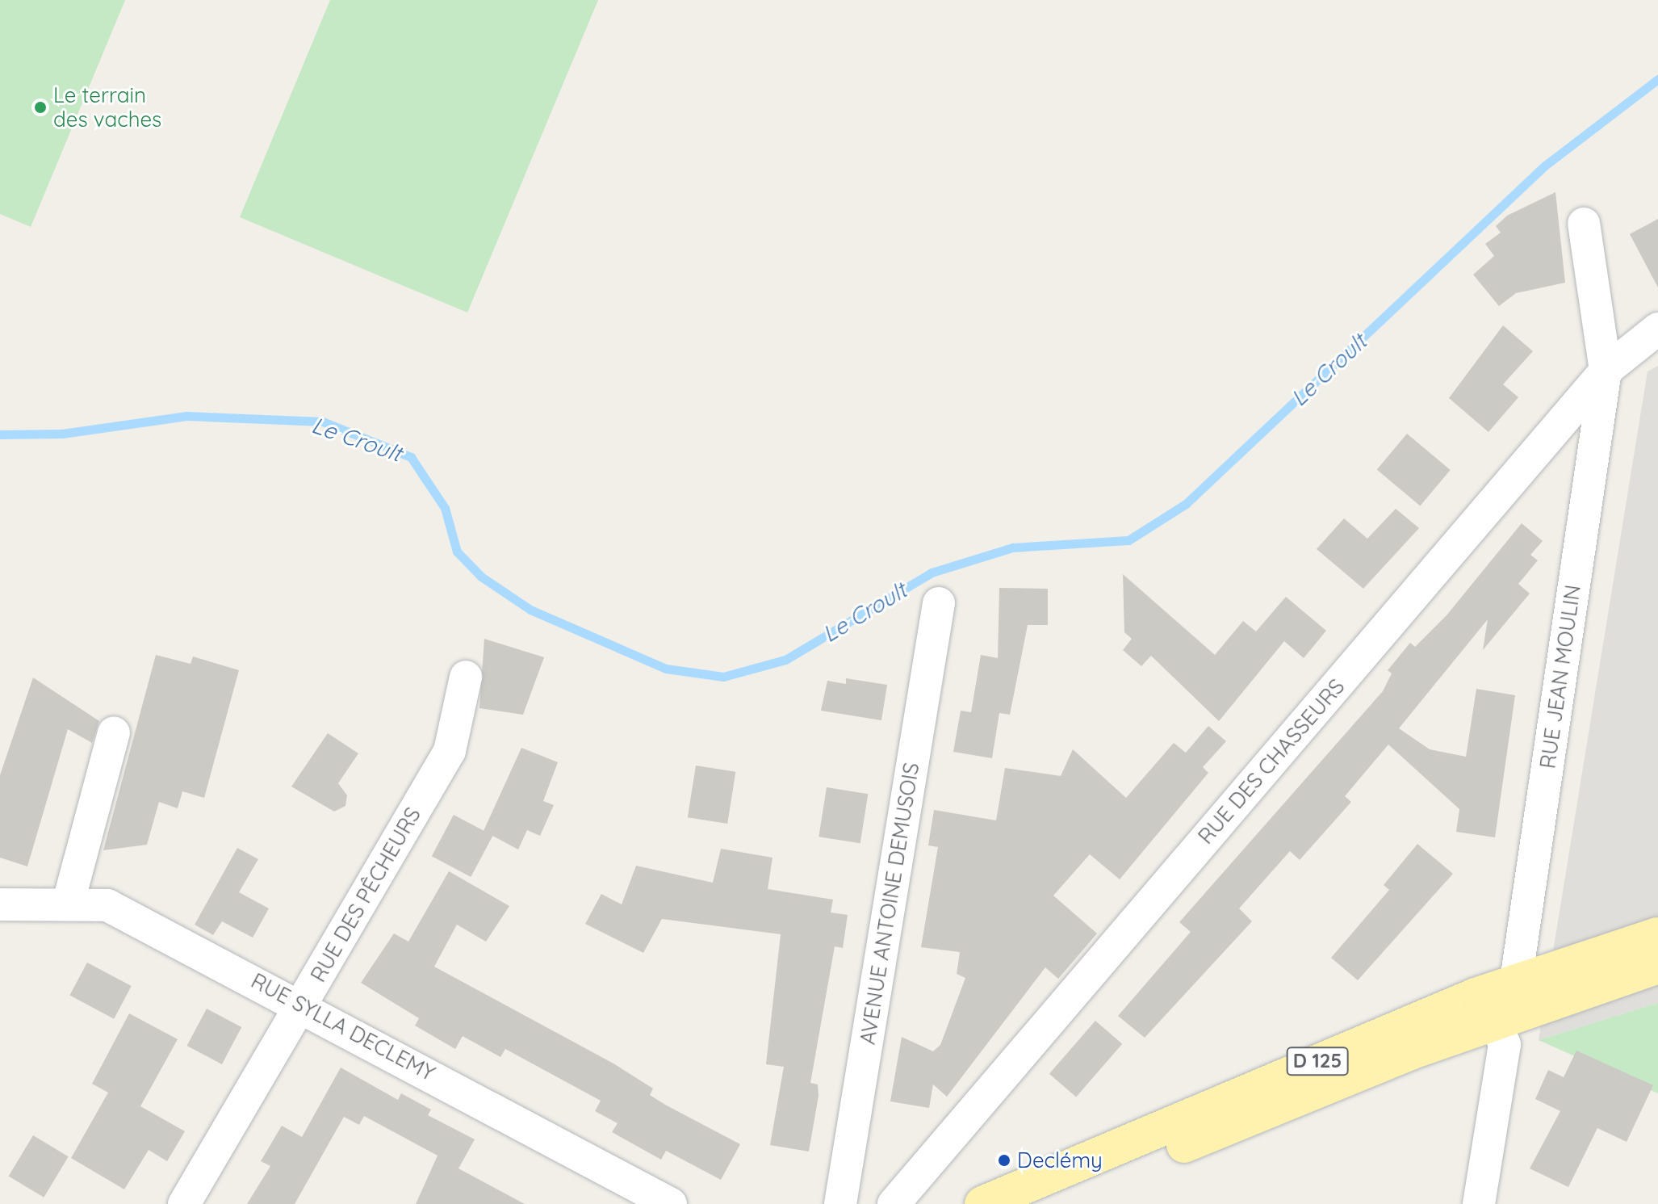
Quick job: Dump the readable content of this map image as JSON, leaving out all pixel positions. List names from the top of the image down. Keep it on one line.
{"streets":{"main road":["D 125"],"street":["RUE JEAN MOULIN","RUE DES CHASSEURS","RUE DES PÊCHEURS","AVENUE ANTOINE DEMUSOIS","RUE SYLLA DECLEMY"]},"crossings":[["RUE JEAN MOULIN","RUE DES CHASSEURS"],["RUE JEAN MOULIN","D 125"],["RUE DES PÊCHEURS","RUE SYLLA DECLEMY"]],"water":["Le Croult"],"places":["Le terrain des vaches","Declémy"]}
